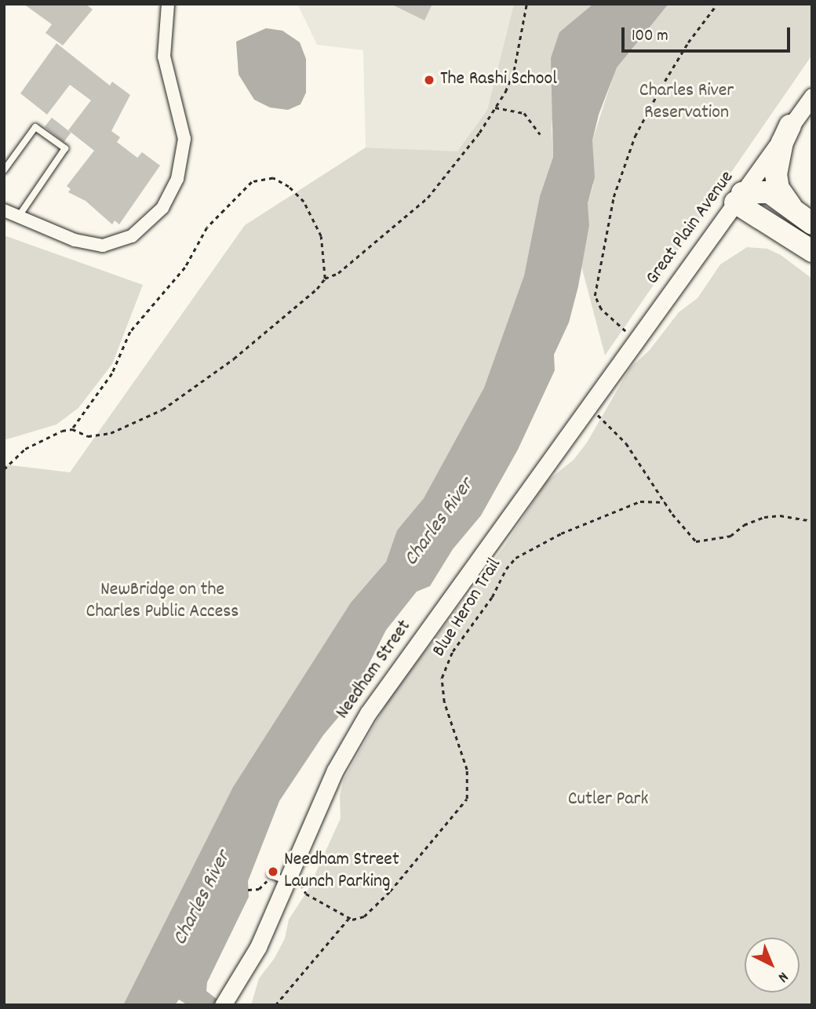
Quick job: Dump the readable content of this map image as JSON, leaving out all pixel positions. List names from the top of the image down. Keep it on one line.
{"streets":{"main road":["Great Plain Avenue","Needham Street"],"path":["Blue Heron Trail"]},"crossings":[["Great Plain Avenue","Needham Street"]],"water":["Charles River"],"parks":["Charles River Reservation","NewBridge on the Charles Public Access","Cutler Park"],"places":["The Rashi School","Needham Street Launch Parking"],"scale_bar":"100 m","north":"bottom right"}
